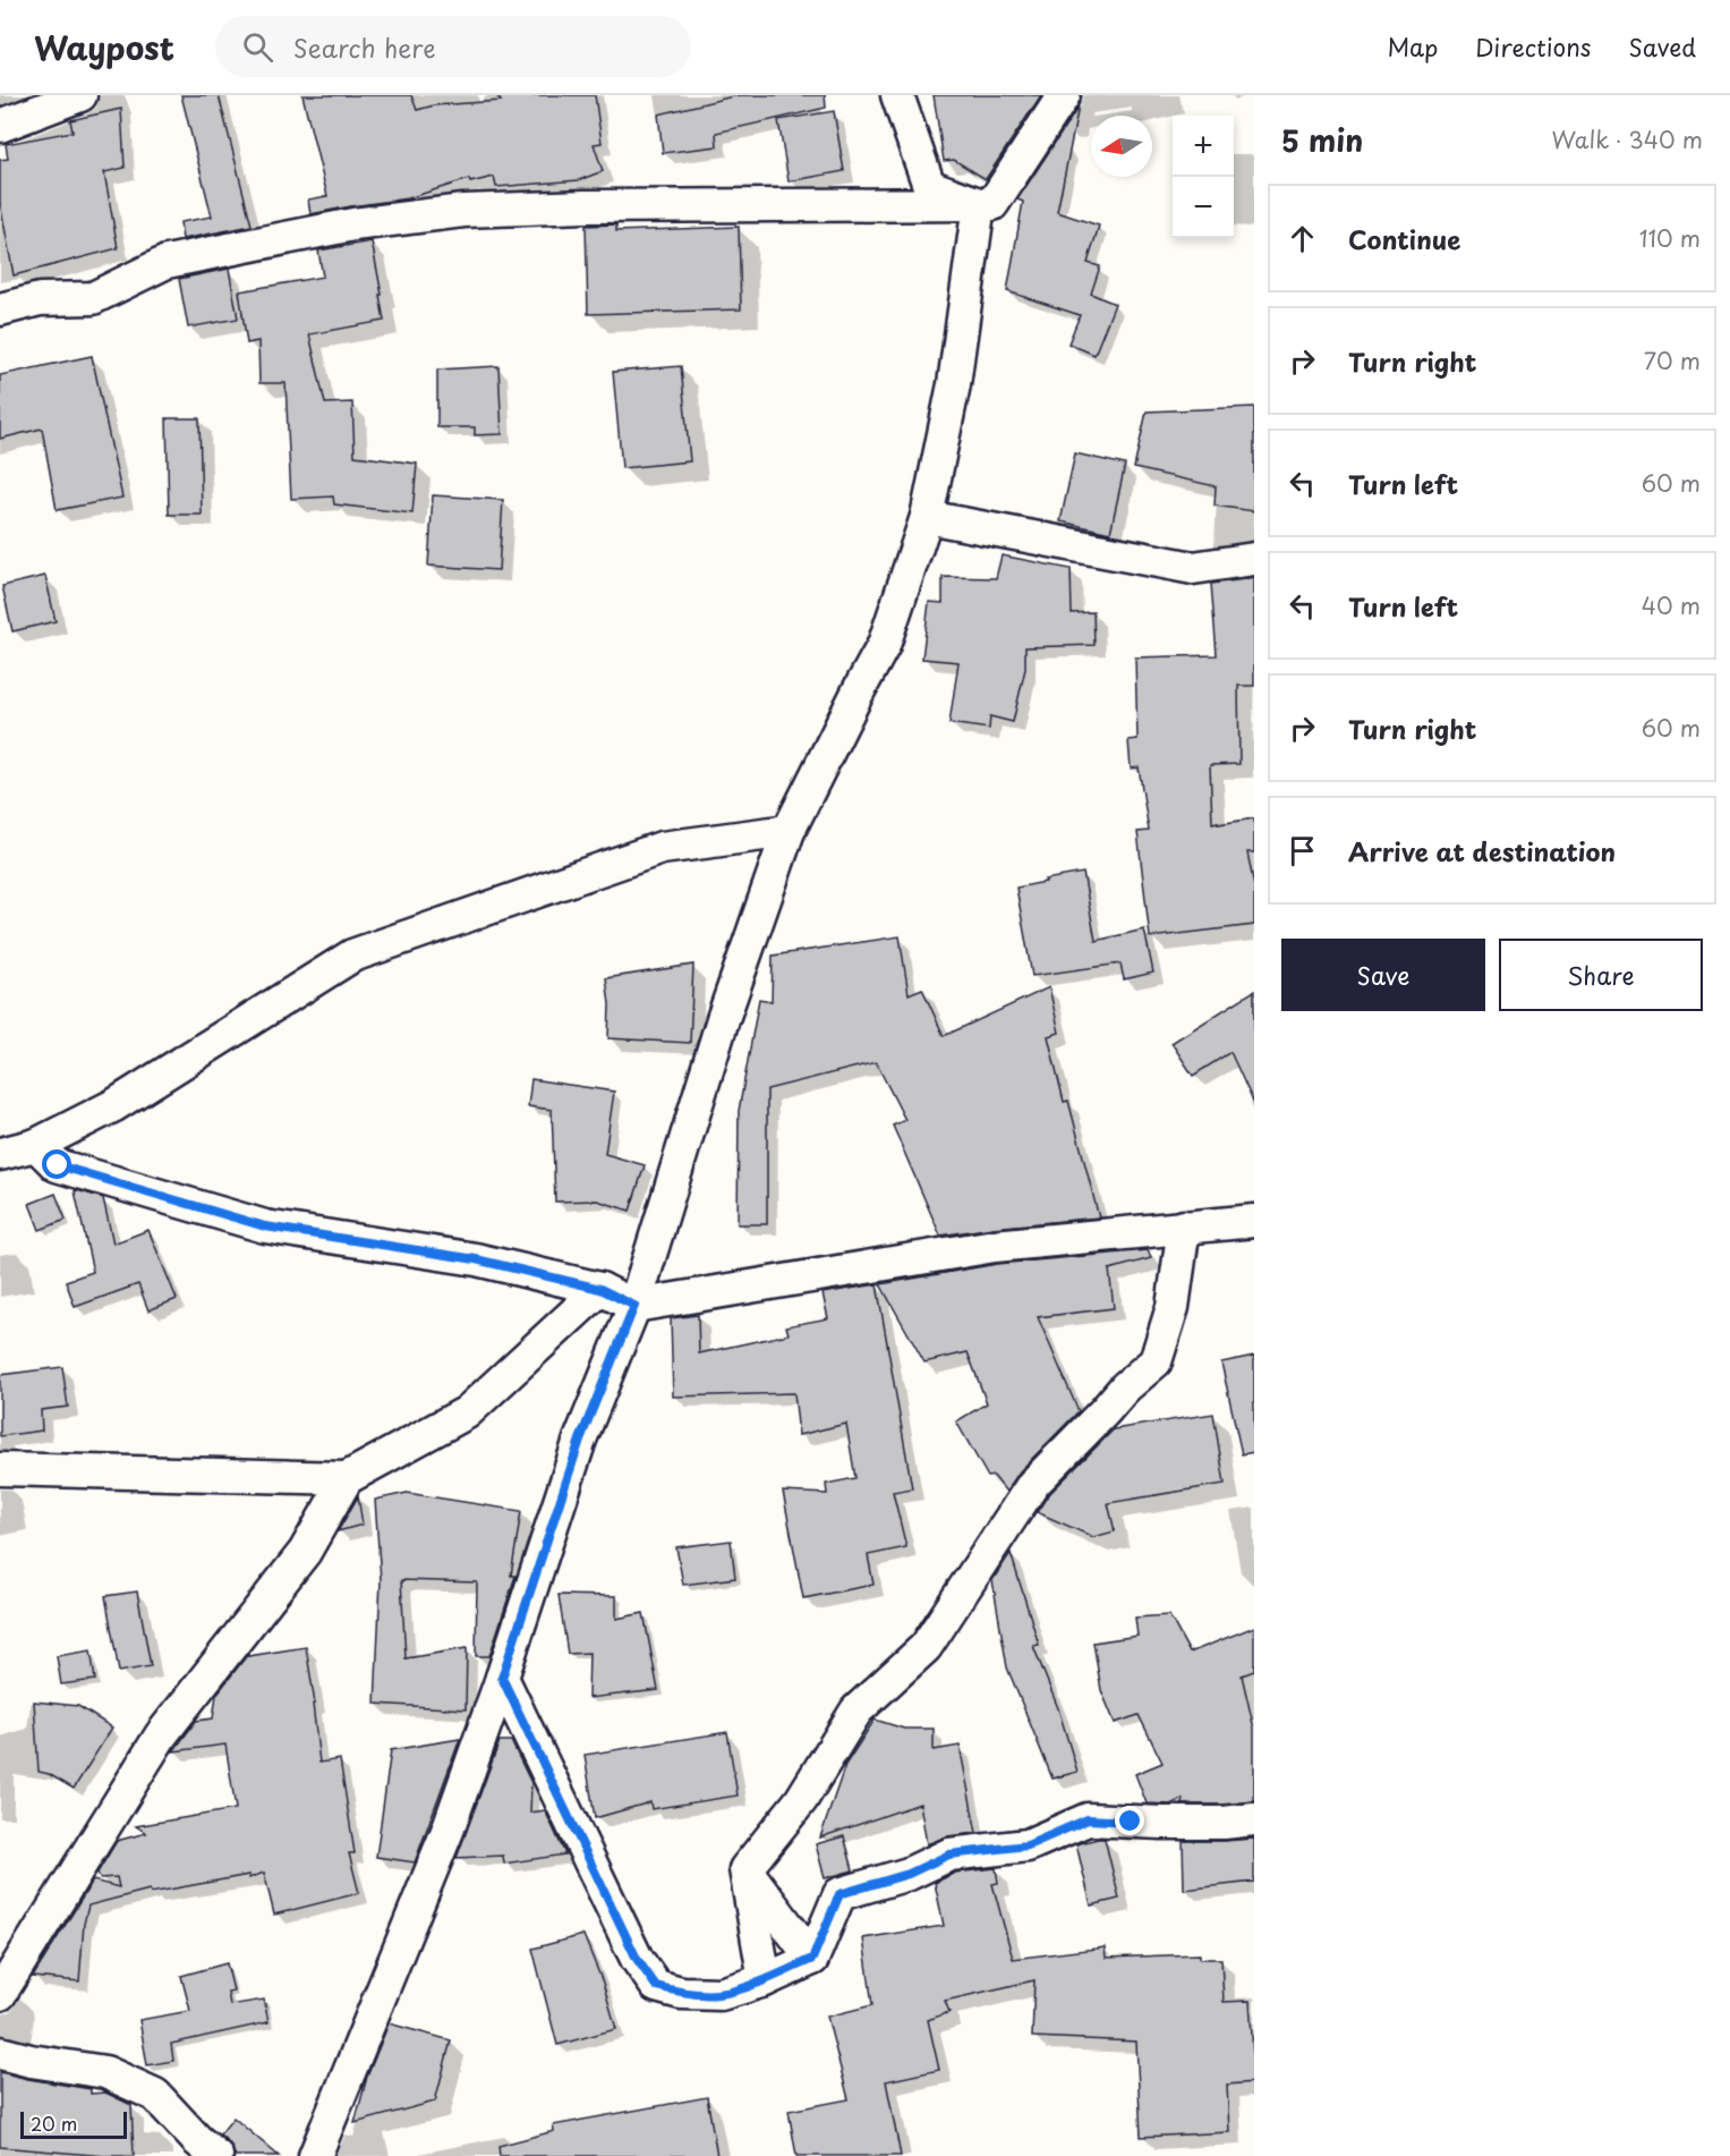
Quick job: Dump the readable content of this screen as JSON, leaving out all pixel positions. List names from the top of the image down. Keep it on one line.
{"scale_bar":"20 m","north":"left","page":{"header":"Waypost","search":"Search here","nav":["Map","Directions","Saved"],"heading":["5 min","Walk · 340 m"],"map_buttons":["+","−"],"list":[["Continue","110 m"],["Turn right","70 m"],["Turn left","60 m"],["Turn left","40 m"],["Turn right","60 m"],"Arrive at destination"],"buttons":["Save","Share"],"scale":"20 m"}}
